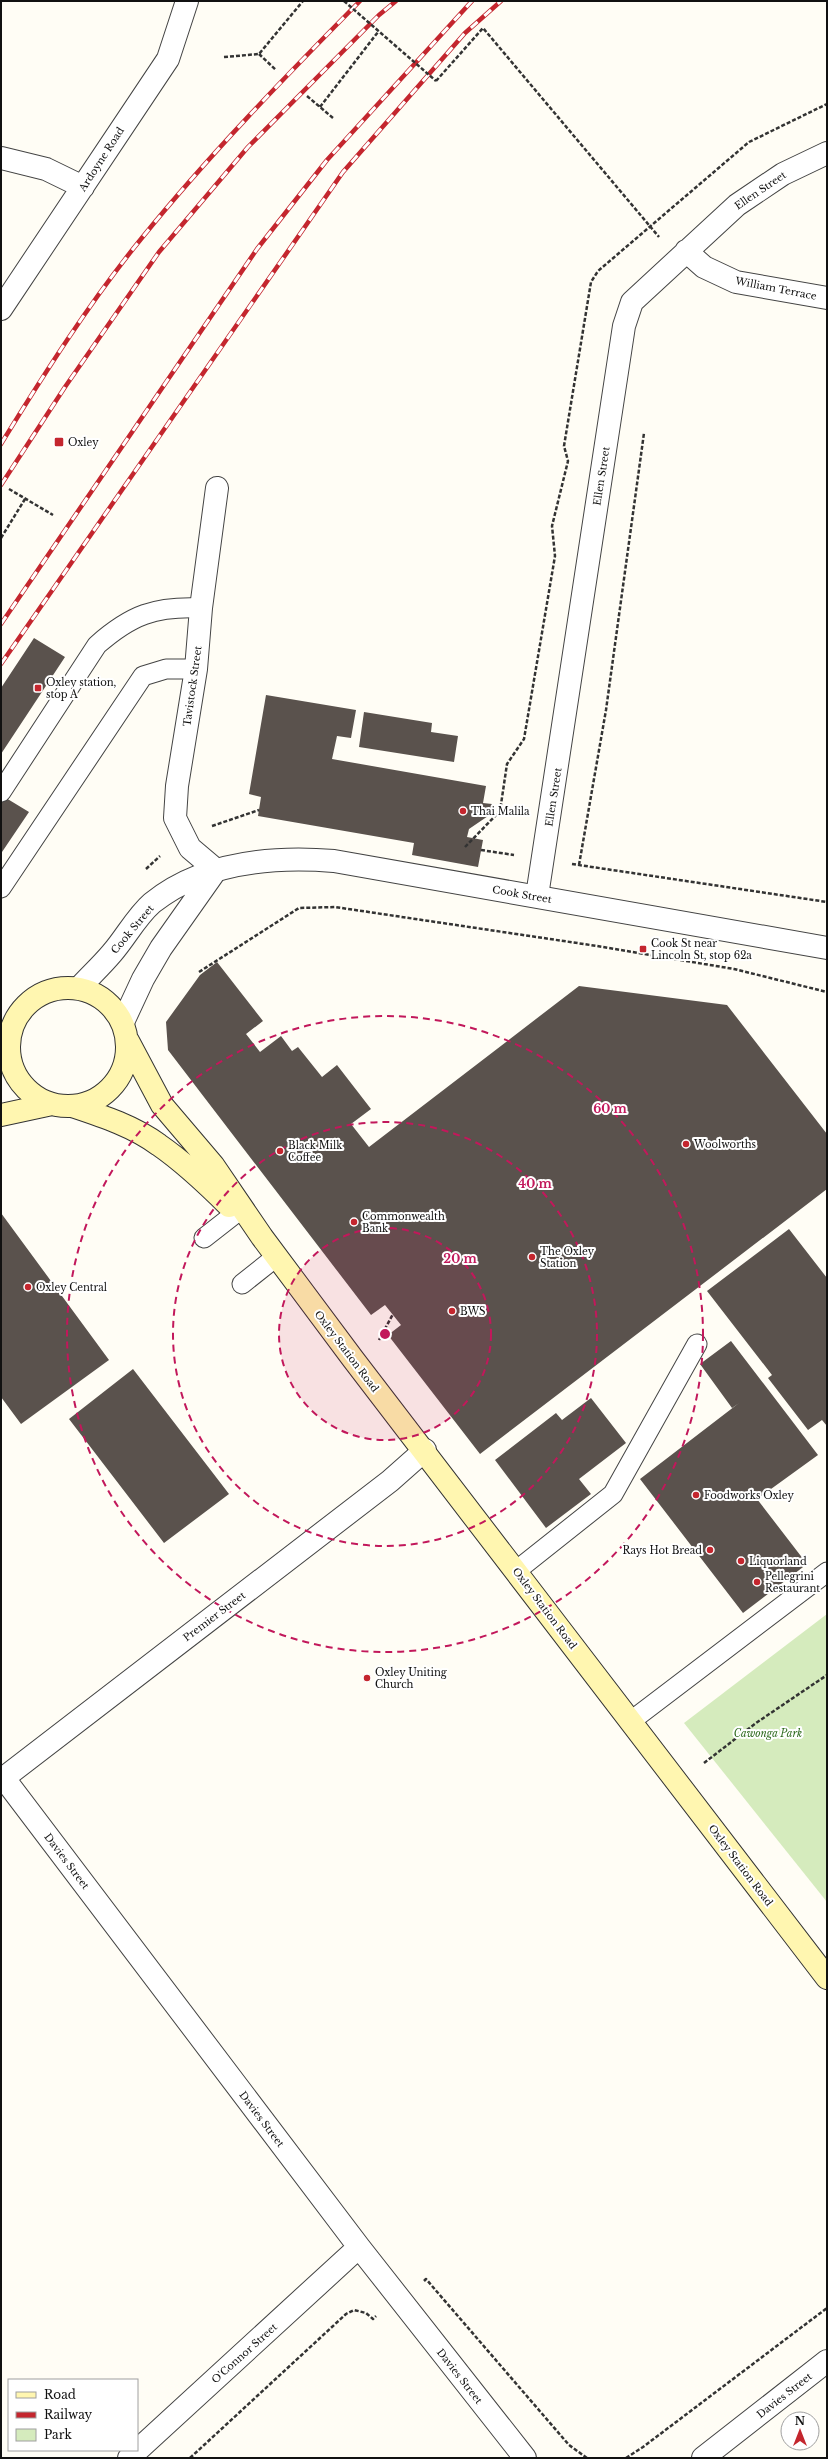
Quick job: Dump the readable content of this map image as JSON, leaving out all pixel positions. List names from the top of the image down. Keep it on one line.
{"streets":{"main road":["Oxley Station Road"],"street":["Ardoyne Road","Ellen Street","William Terrace","Tavistock Street","Cook Street","Premier Street","Davies Street","O'Connor Street"]},"crossings":[["Ellen Street","William Terrace"],["Ellen Street","Cook Street"],["Tavistock Street","Cook Street"],["Cook Street","Oxley Station Road"],["Oxley Station Road","Premier Street"],["Premier Street","Davies Street"],["Davies Street","O'Connor Street"]],"parks":["Cawonga Park"],"places":{"transit":["Oxley","Oxley station, stop A","Cook St near Lincoln St, stop 62a"],"other":["Thai Malila","Woolworths","Black Milk Coffee","Commonwealth Bank","The Oxley Station","Oxley Central","BWS","Foodworks Oxley","Rays Hot Bread","Liquorland","Pellegrini Restaurant","Oxley Uniting Church"]},"legend":["Road","Railway","Park"],"north":"top","rings":["60 m","40 m","20 m"]}
